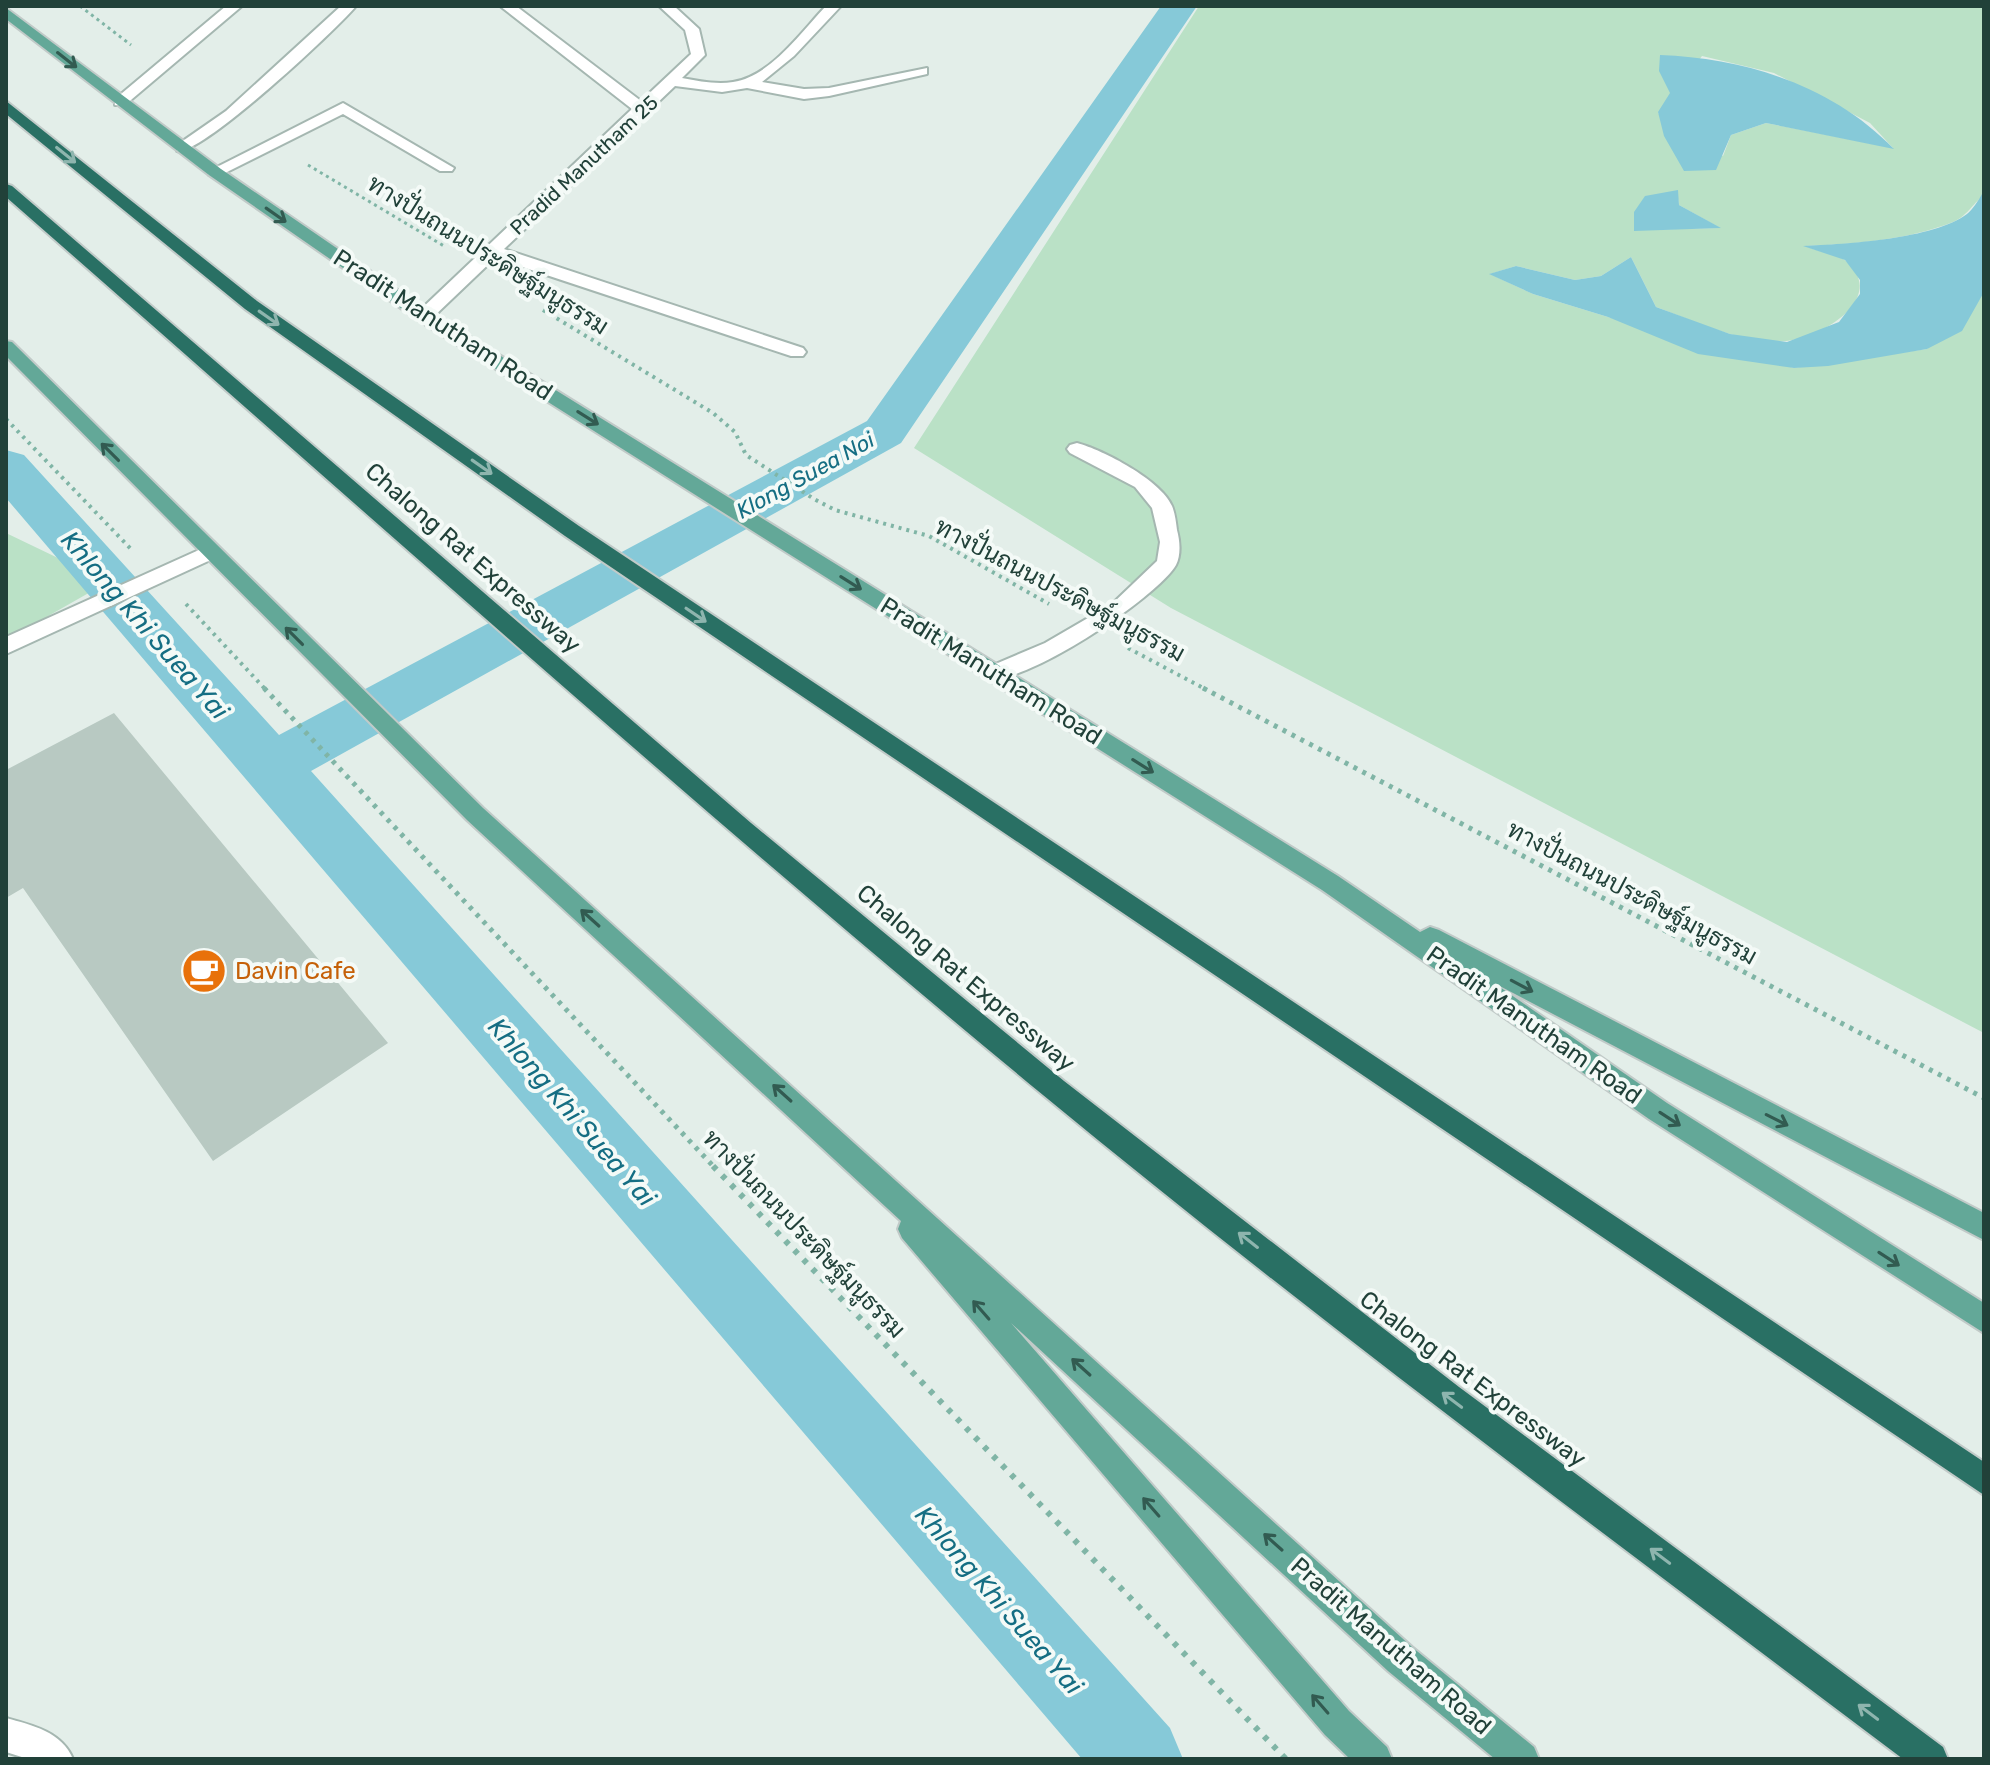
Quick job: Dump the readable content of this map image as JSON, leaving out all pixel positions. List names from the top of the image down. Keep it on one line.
{"streets":{"highway":["Chalong Rat Expressway"],"main road":["Pradit Manutham Road"],"street":["Pradid Manutham 25"],"path":["ทางปั่นถนนประดิษฐ์มนูธรรม"]},"crossings":[["Pradid Manutham 25","ทางปั่นถนนประดิษฐ์มนูธรรม"],["Pradid Manutham 25","Pradit Manutham Road"]],"water":["Klong Suea Noi","Khlong Khi Suea Yai"],"places":{"cafe":["Davin Cafe"]}}
